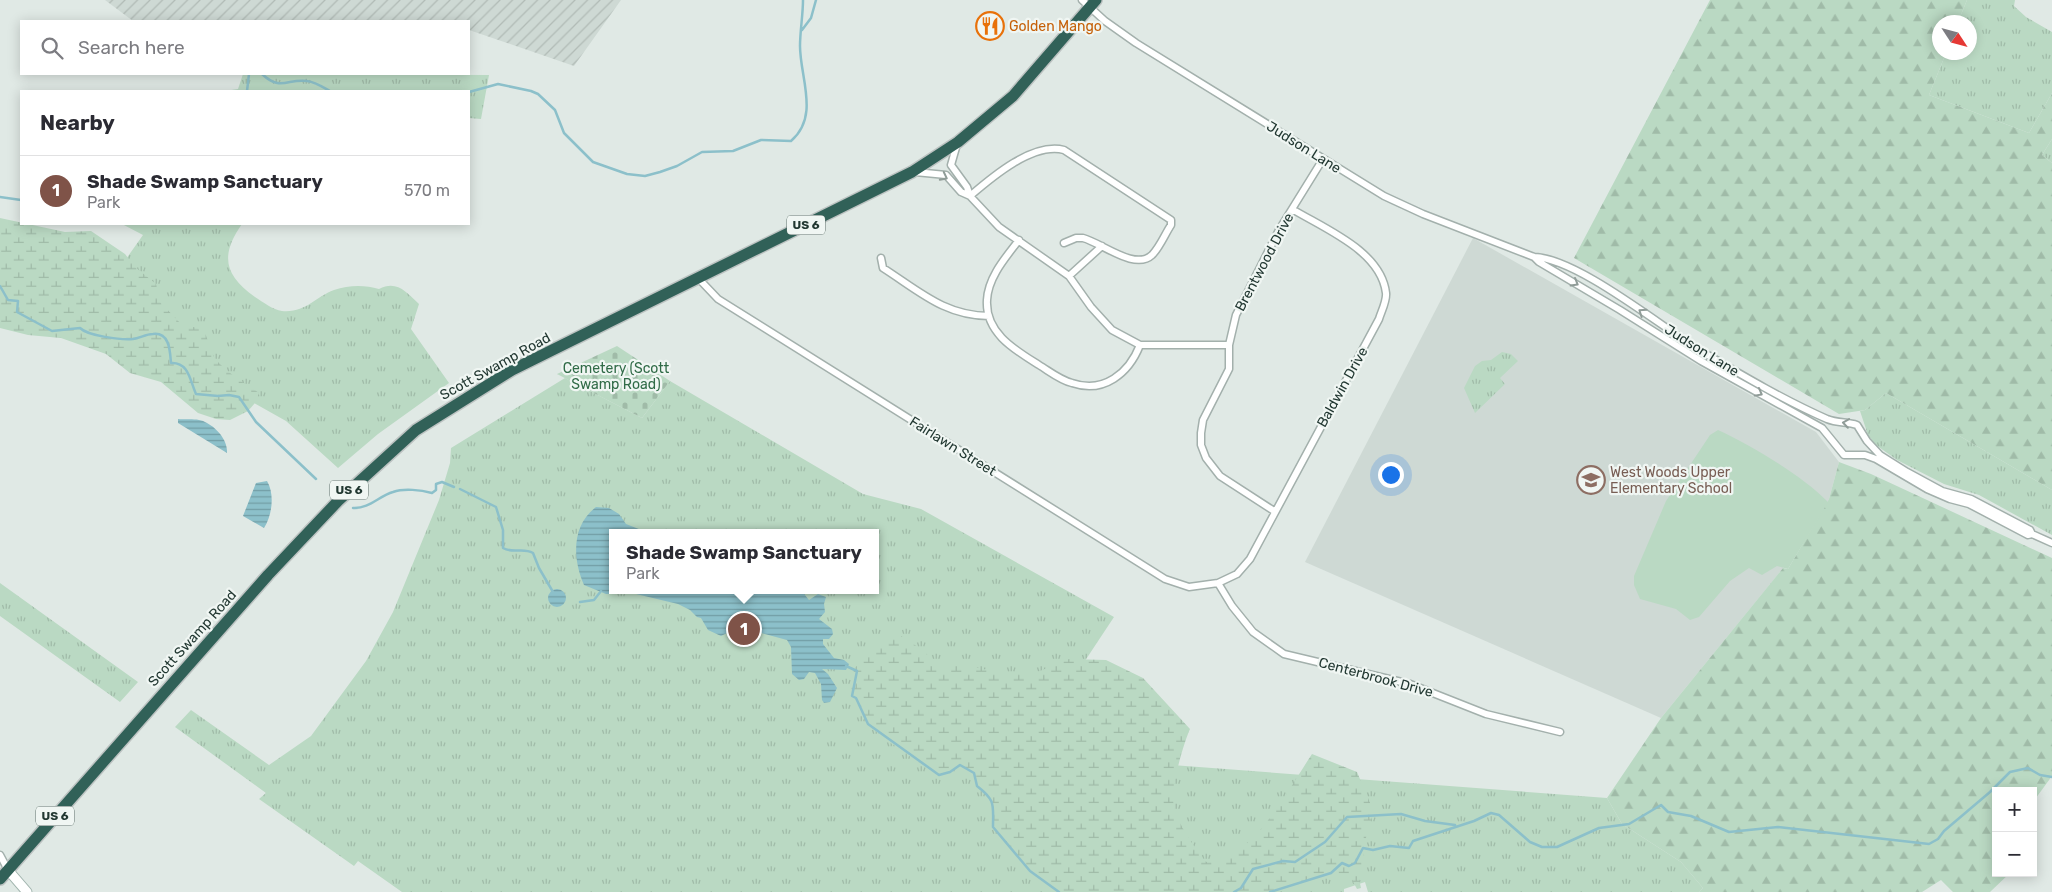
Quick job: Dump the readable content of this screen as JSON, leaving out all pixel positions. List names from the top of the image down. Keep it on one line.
{"streets":{"highway":["US 6","Scott Swamp Road"],"street":["Judson Lane","Brentwood Drive","Baldwin Drive","Fairlawn Street","Centerbrook Drive"]},"crossings":[["Judson Lane","Brentwood Drive"],["Judson Lane","Scott Swamp Road"],["Brentwood Drive","Baldwin Drive"],["Scott Swamp Road","Fairlawn Street"],["Baldwin Drive","Fairlawn Street"],["Baldwin Drive","Centerbrook Drive"],["Fairlawn Street","Centerbrook Drive"]],"parks":["Cemetery (Scott Swamp Road)"],"places":{"restaurant":["Golden Mango"],"school or university":["West Woods Upper Elementary School"]},"north":"bottom right","page":{"search":"Search here","heading":"Nearby","list":[{"mark":"1","name":"Shade Swamp Sanctuary","note":"Park","value":"570 m"}],"popup":["Shade Swamp Sanctuary","Park"],"pins":"1","map_buttons":["+","−"]}}
